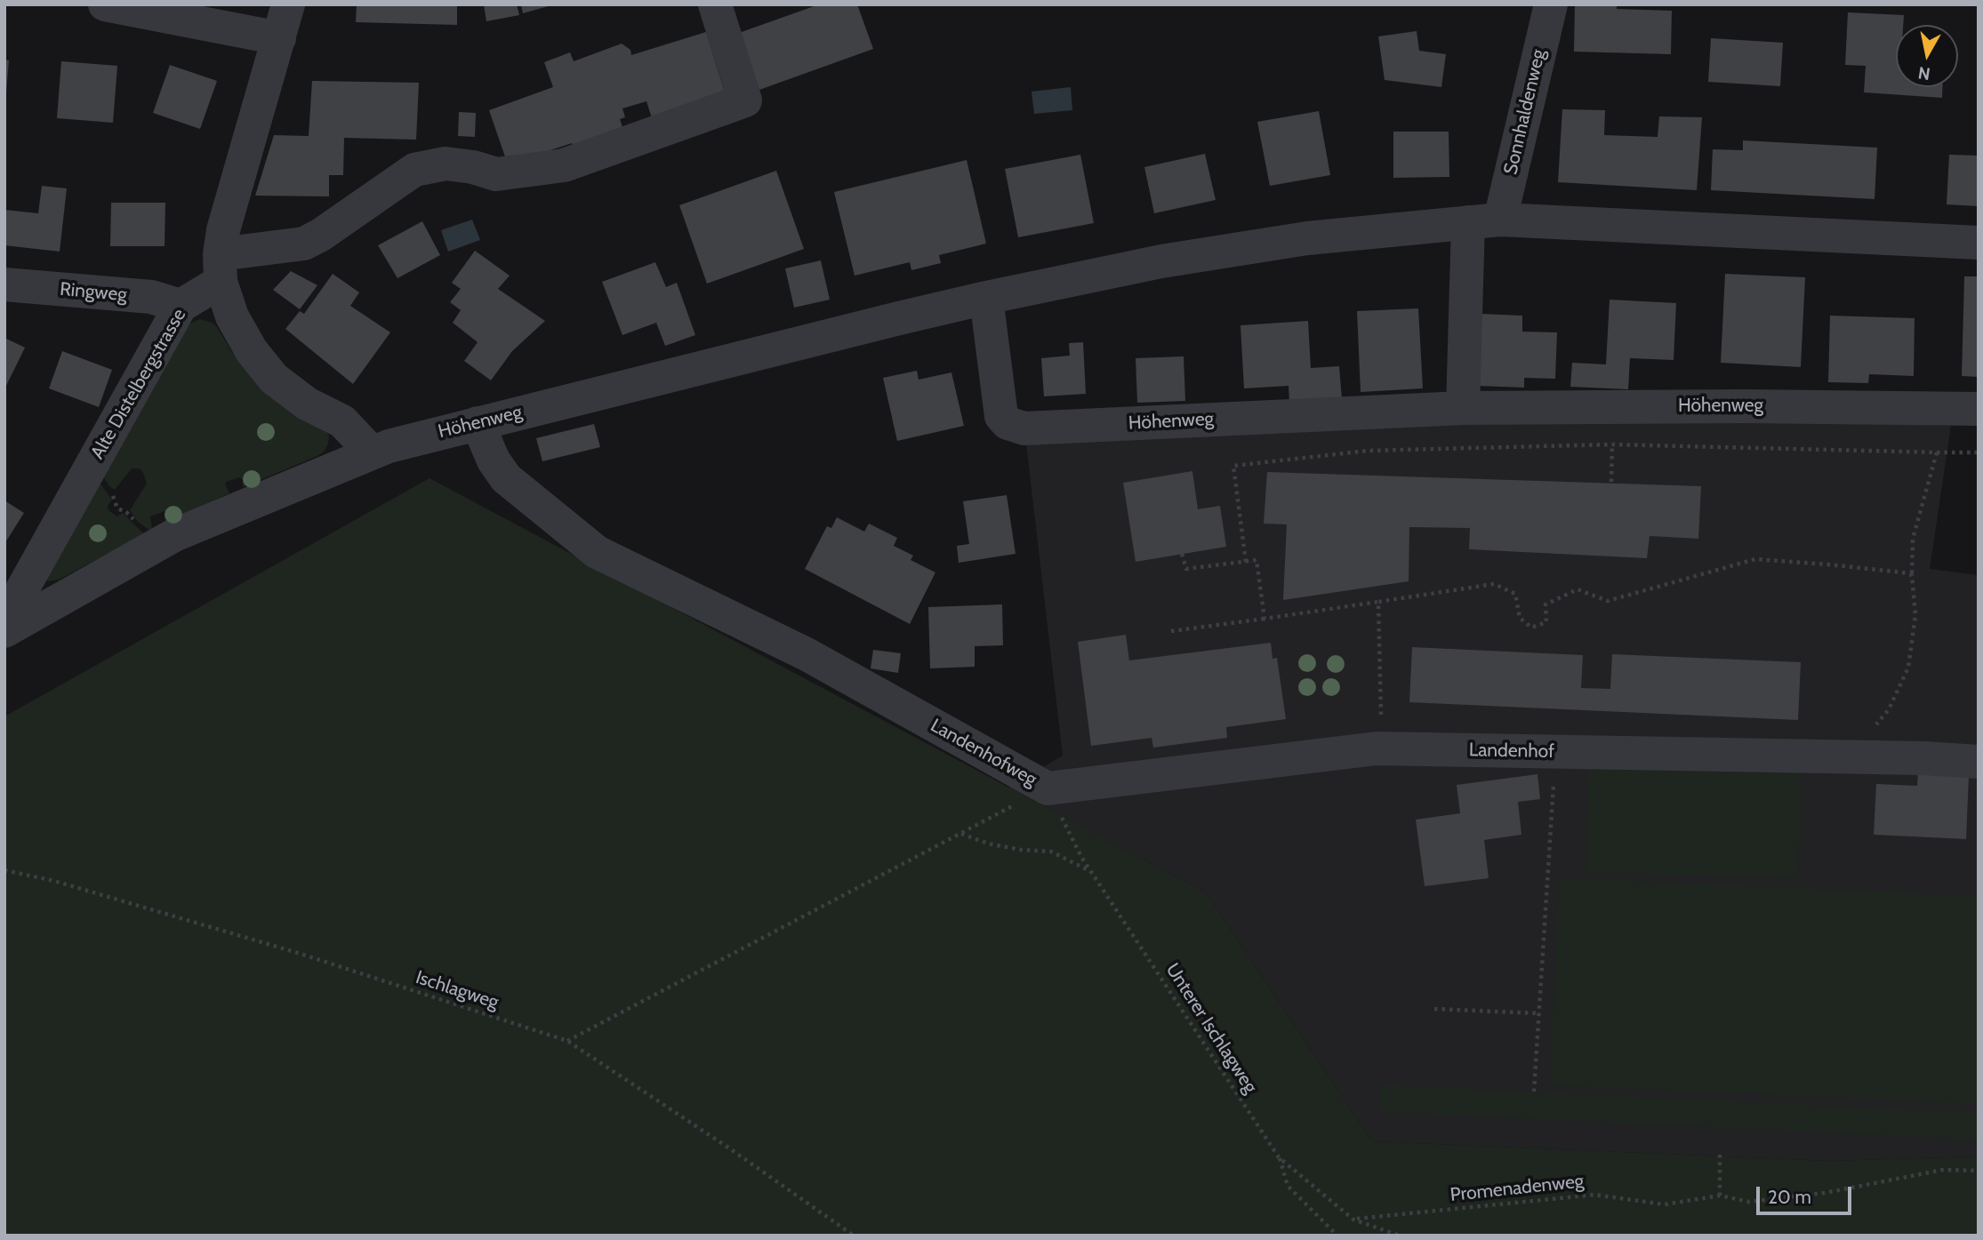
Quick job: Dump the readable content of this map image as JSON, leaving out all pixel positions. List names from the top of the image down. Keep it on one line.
{"streets":{"street":["Sonnhaldenweg","Ringweg","Alte Distelbergstrasse","Höhenweg","Landenhof","Landenhofweg"],"path":["Ischlagweg","Unterer Ischlagweg","Promenadenweg"]},"crossings":[["Sonnhaldenweg","Höhenweg"],["Ringweg","Alte Distelbergstrasse"],["Höhenweg","Landenhofweg"],["Landenhof","Landenhofweg"],["Landenhof","Unterer Ischlagweg"],["Landenhofweg","Ischlagweg"],["Landenhofweg","Unterer Ischlagweg"],["Unterer Ischlagweg","Promenadenweg"]],"scale_bar":"20 m","north":"bottom"}
